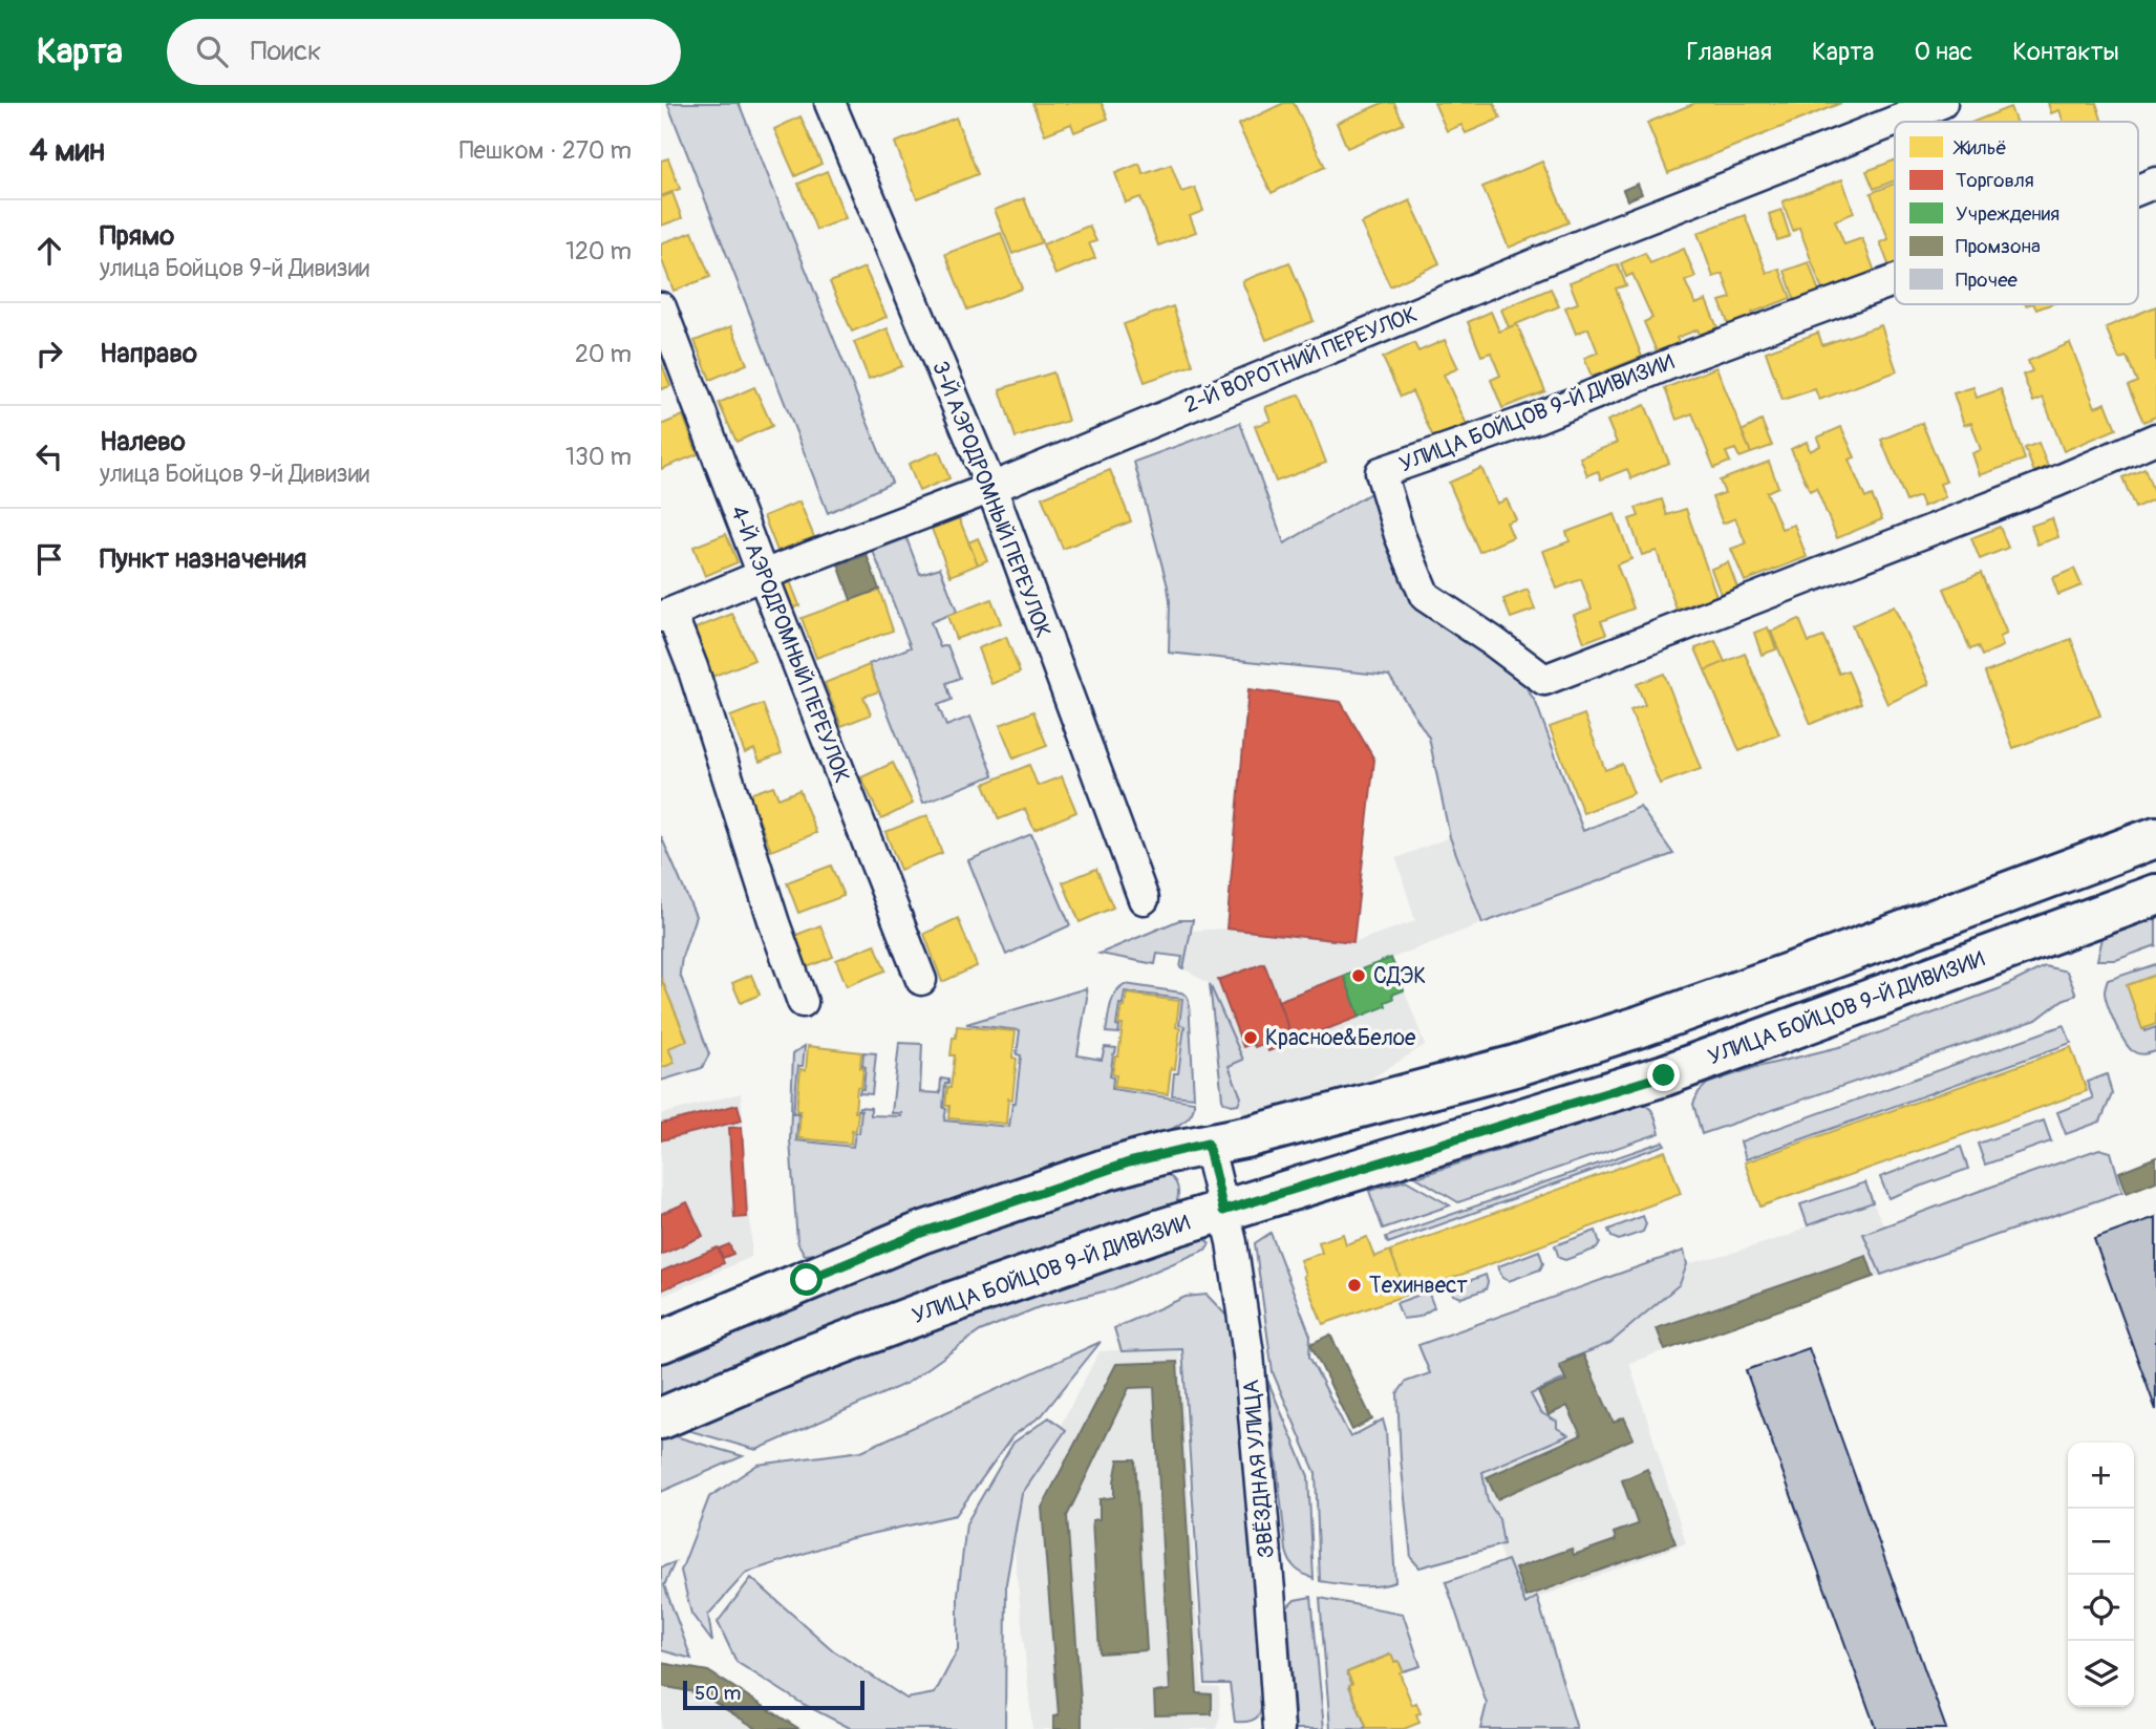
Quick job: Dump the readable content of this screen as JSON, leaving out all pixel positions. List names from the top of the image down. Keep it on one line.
{"streets":{"main road":["УЛИЦА БОЙЦОВ 9-Й ДИВИЗИИ"],"street":["2-Й ВОРОТНИЙ ПЕРЕУЛОК","3-Й АЭРОДРОМНЫЙ ПЕРЕУЛОК","4-Й АЭРОДРОМНЫЙ ПЕРЕУЛОК","ЗВЁЗДНАЯ УЛИЦА"]},"crossings":[["2-Й ВОРОТНИЙ ПЕРЕУЛОК","3-Й АЭРОДРОМНЫЙ ПЕРЕУЛОК"],["2-Й ВОРОТНИЙ ПЕРЕУЛОК","4-Й АЭРОДРОМНЫЙ ПЕРЕУЛОК"],["УЛИЦА БОЙЦОВ 9-Й ДИВИЗИИ","ЗВЁЗДНАЯ УЛИЦА"]],"places":["СДЭК","Красное&Белое","Техинвест"],"legend":["Жильё","Торговля","Учреждения","Промзона","Прочее"],"scale_bar":"50 m","page":{"header":"Карта","search":"Поиск","nav":["Главная","Карта","О нас","Контакты"],"heading":["4 мин","Пешком · 270 m"],"list":[["Прямо","улица Бойцов 9-й Дивизии","120 m"],["Направо","20 m"],["Налево","улица Бойцов 9-й Дивизии","130 m"],"Пункт назначения"],"map_buttons":["+","−"],"scale":"50 m"}}
